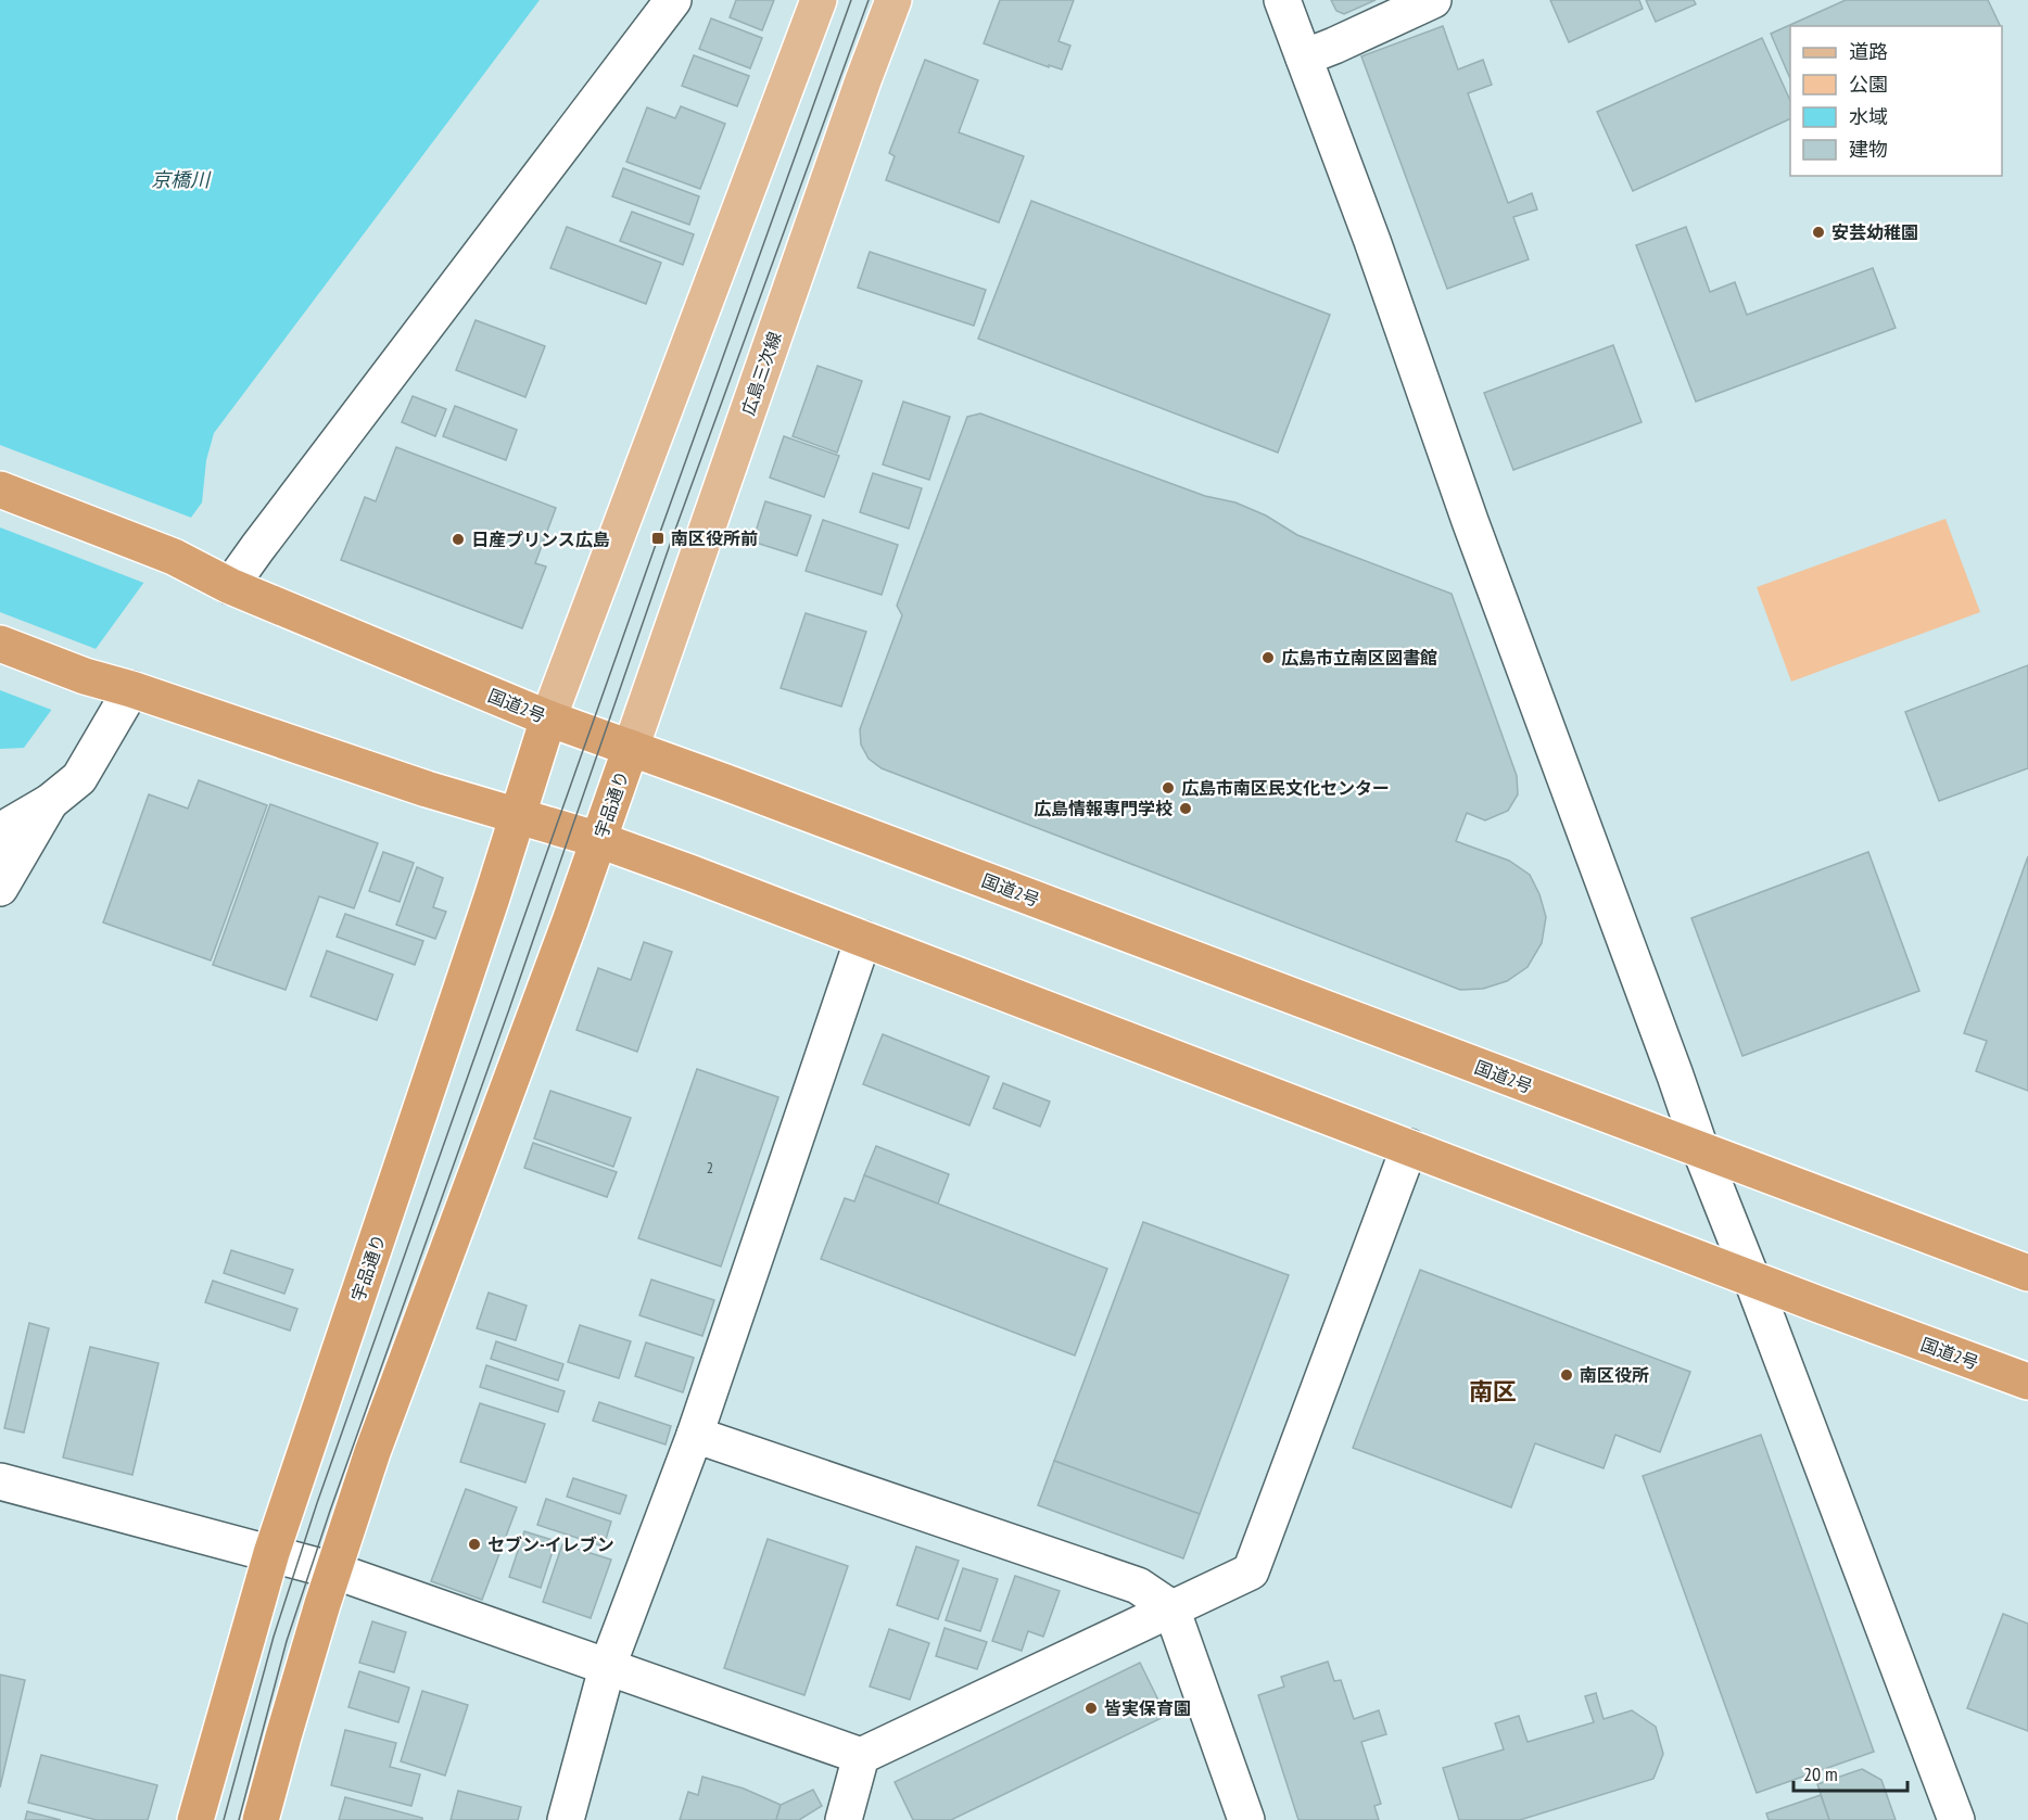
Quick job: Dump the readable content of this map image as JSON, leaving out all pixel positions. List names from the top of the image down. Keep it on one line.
{"streets":{"highway":["国道2号","宇品通り"],"main road":["広島三次線"]},"crossings":[["広島三次線","国道2号"],["広島三次線","宇品通り"],["国道2号","宇品通り"]],"districts":["南区"],"water":["京橋川"],"places":{"other":["安芸幼稚園","日産プリンス広島","広島市立南区図書館","広島市南区民文化センター","広島情報専門学校","南区役所","セブン-イレブン","皆実保育園"],"transit":["南区役所前"]},"house_numbers":["2"],"legend":["道路","公園","水域","建物"],"scale_bar":"20 m"}
